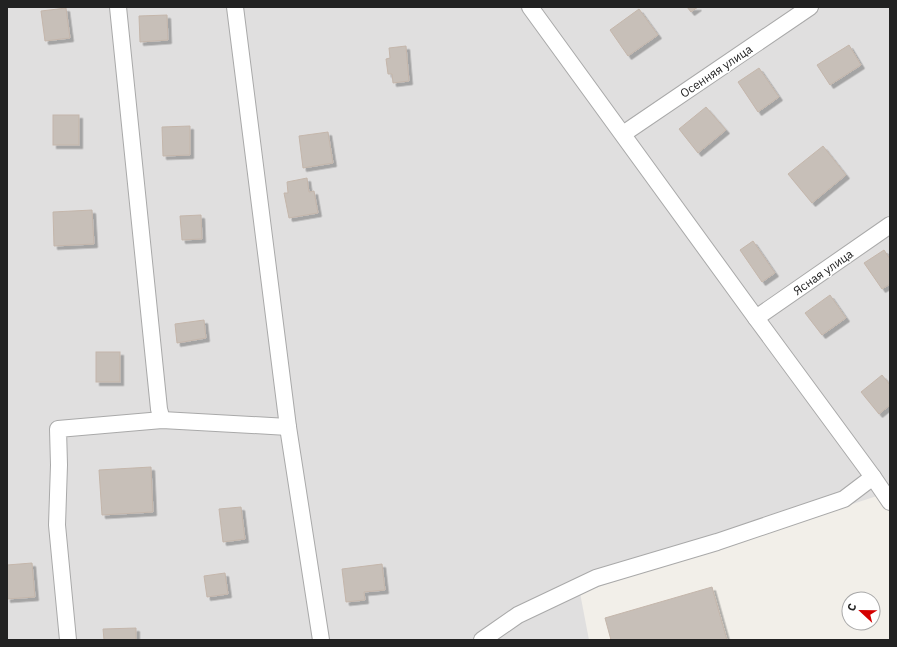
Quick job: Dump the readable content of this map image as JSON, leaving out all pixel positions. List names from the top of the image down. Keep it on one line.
{"streets":{"street":["Осенняя улица","Ясная улица"]},"north":"left"}
